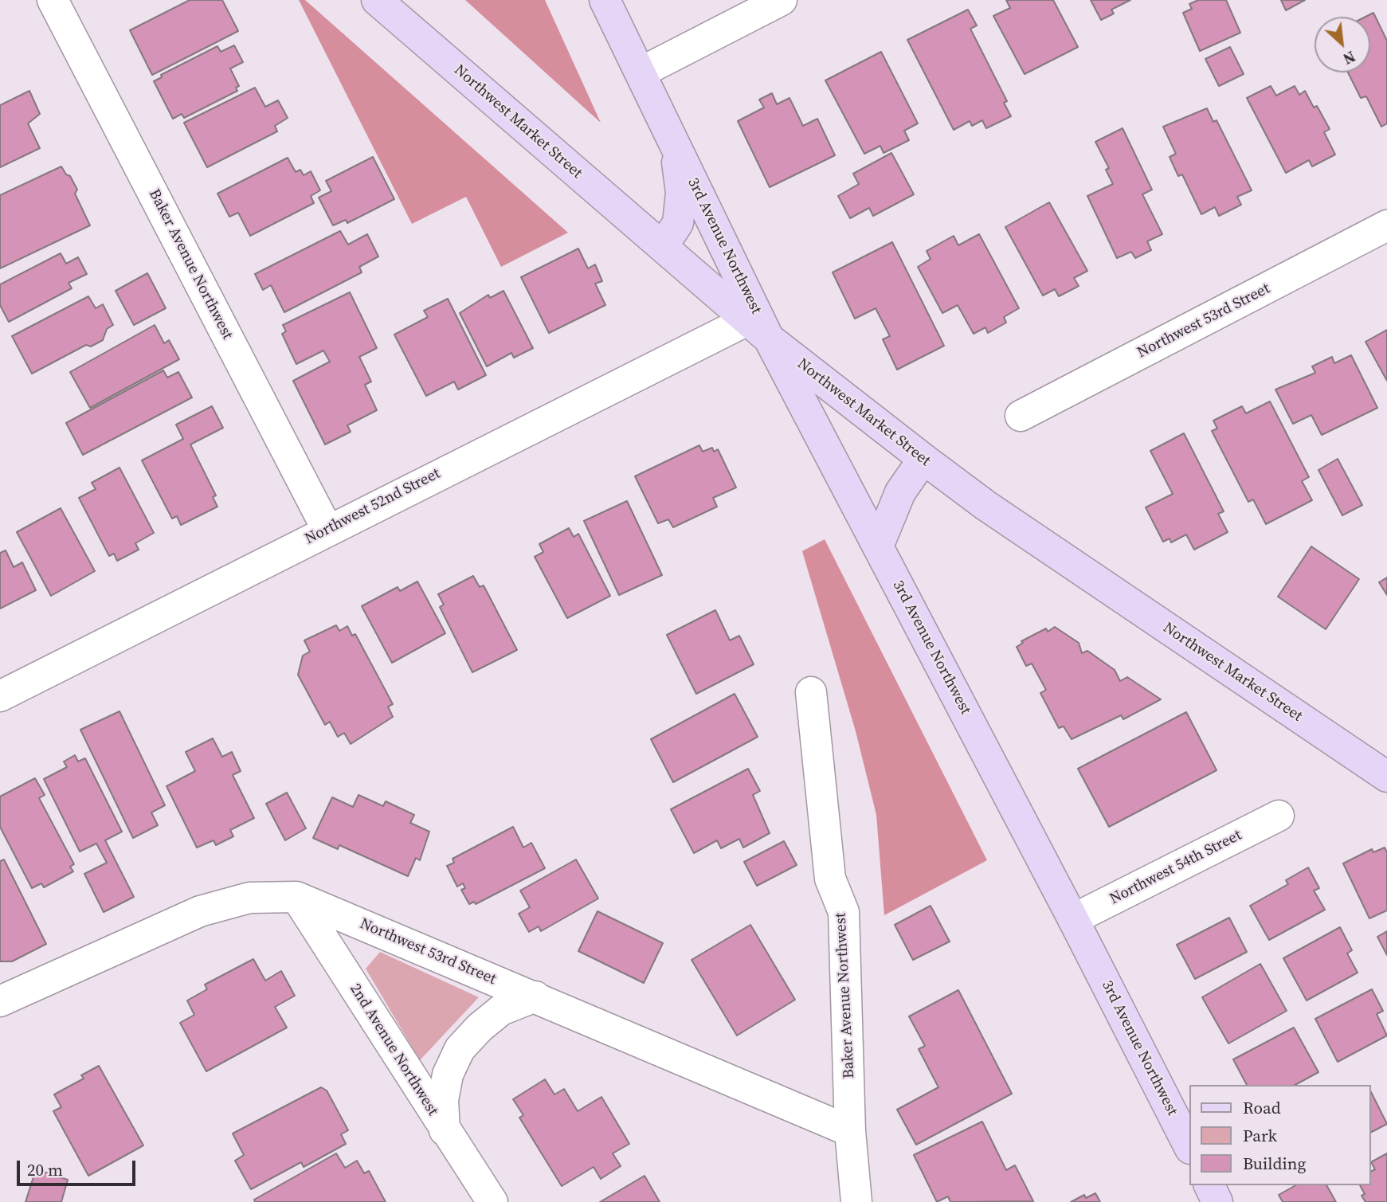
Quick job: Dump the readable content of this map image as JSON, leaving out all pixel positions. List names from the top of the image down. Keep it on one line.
{"streets":{"street":["Northwest Market Street","3rd Avenue Northwest","Baker Avenue Northwest","Northwest 53rd Street","Northwest 52nd Street","Northwest 54th Street","2nd Avenue Northwest"]},"crossings":[["Northwest Market Street","3rd Avenue Northwest"],["Northwest Market Street","Northwest 52nd Street"],["3rd Avenue Northwest","Northwest 52nd Street"],["3rd Avenue Northwest","Northwest 54th Street"],["Baker Avenue Northwest","Northwest 53rd Street"],["Baker Avenue Northwest","Northwest 52nd Street"],["Northwest 53rd Street","2nd Avenue Northwest"]],"legend":["Road","Park","Building"],"scale_bar":"20 m","north":"bottom right"}
